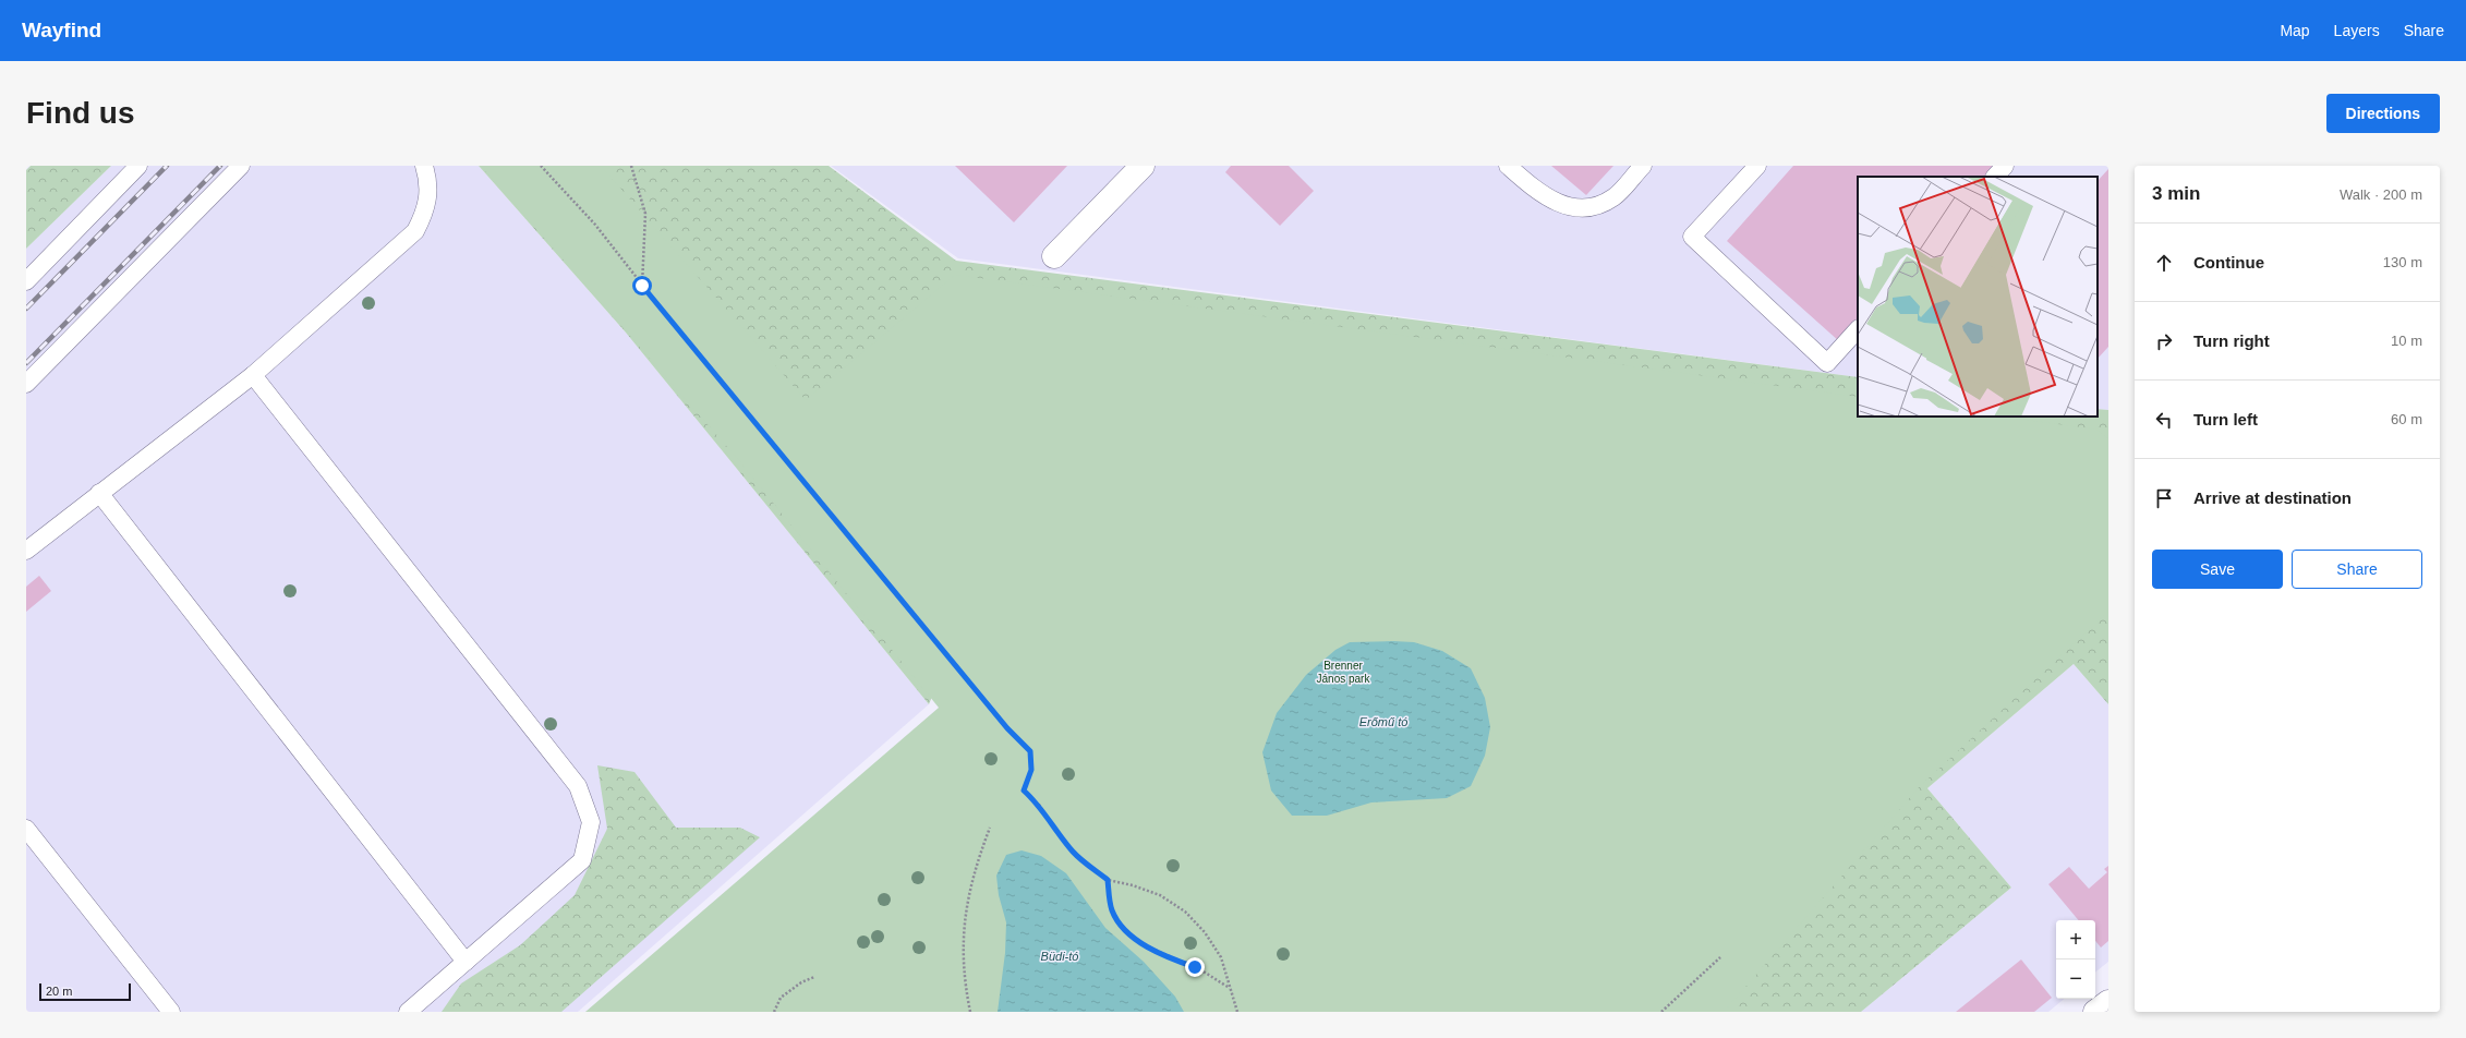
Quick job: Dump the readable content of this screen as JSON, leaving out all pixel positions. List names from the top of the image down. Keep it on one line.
{"water":["Erőmű tó","Büdi-tó"],"parks":["Brenner János park"],"scale_bar":"20 m","page":{"header":"Wayfind","nav":["Map","Layers","Share"],"buttons":["Directions",["Save","Share"]],"title":"Find us","heading":["3 min","Walk · 200 m"],"list":[["Continue","130 m"],["Turn right","10 m"],["Turn left","60 m"],"Arrive at destination"],"map_buttons":["+","−"],"scale":"20 m"}}
